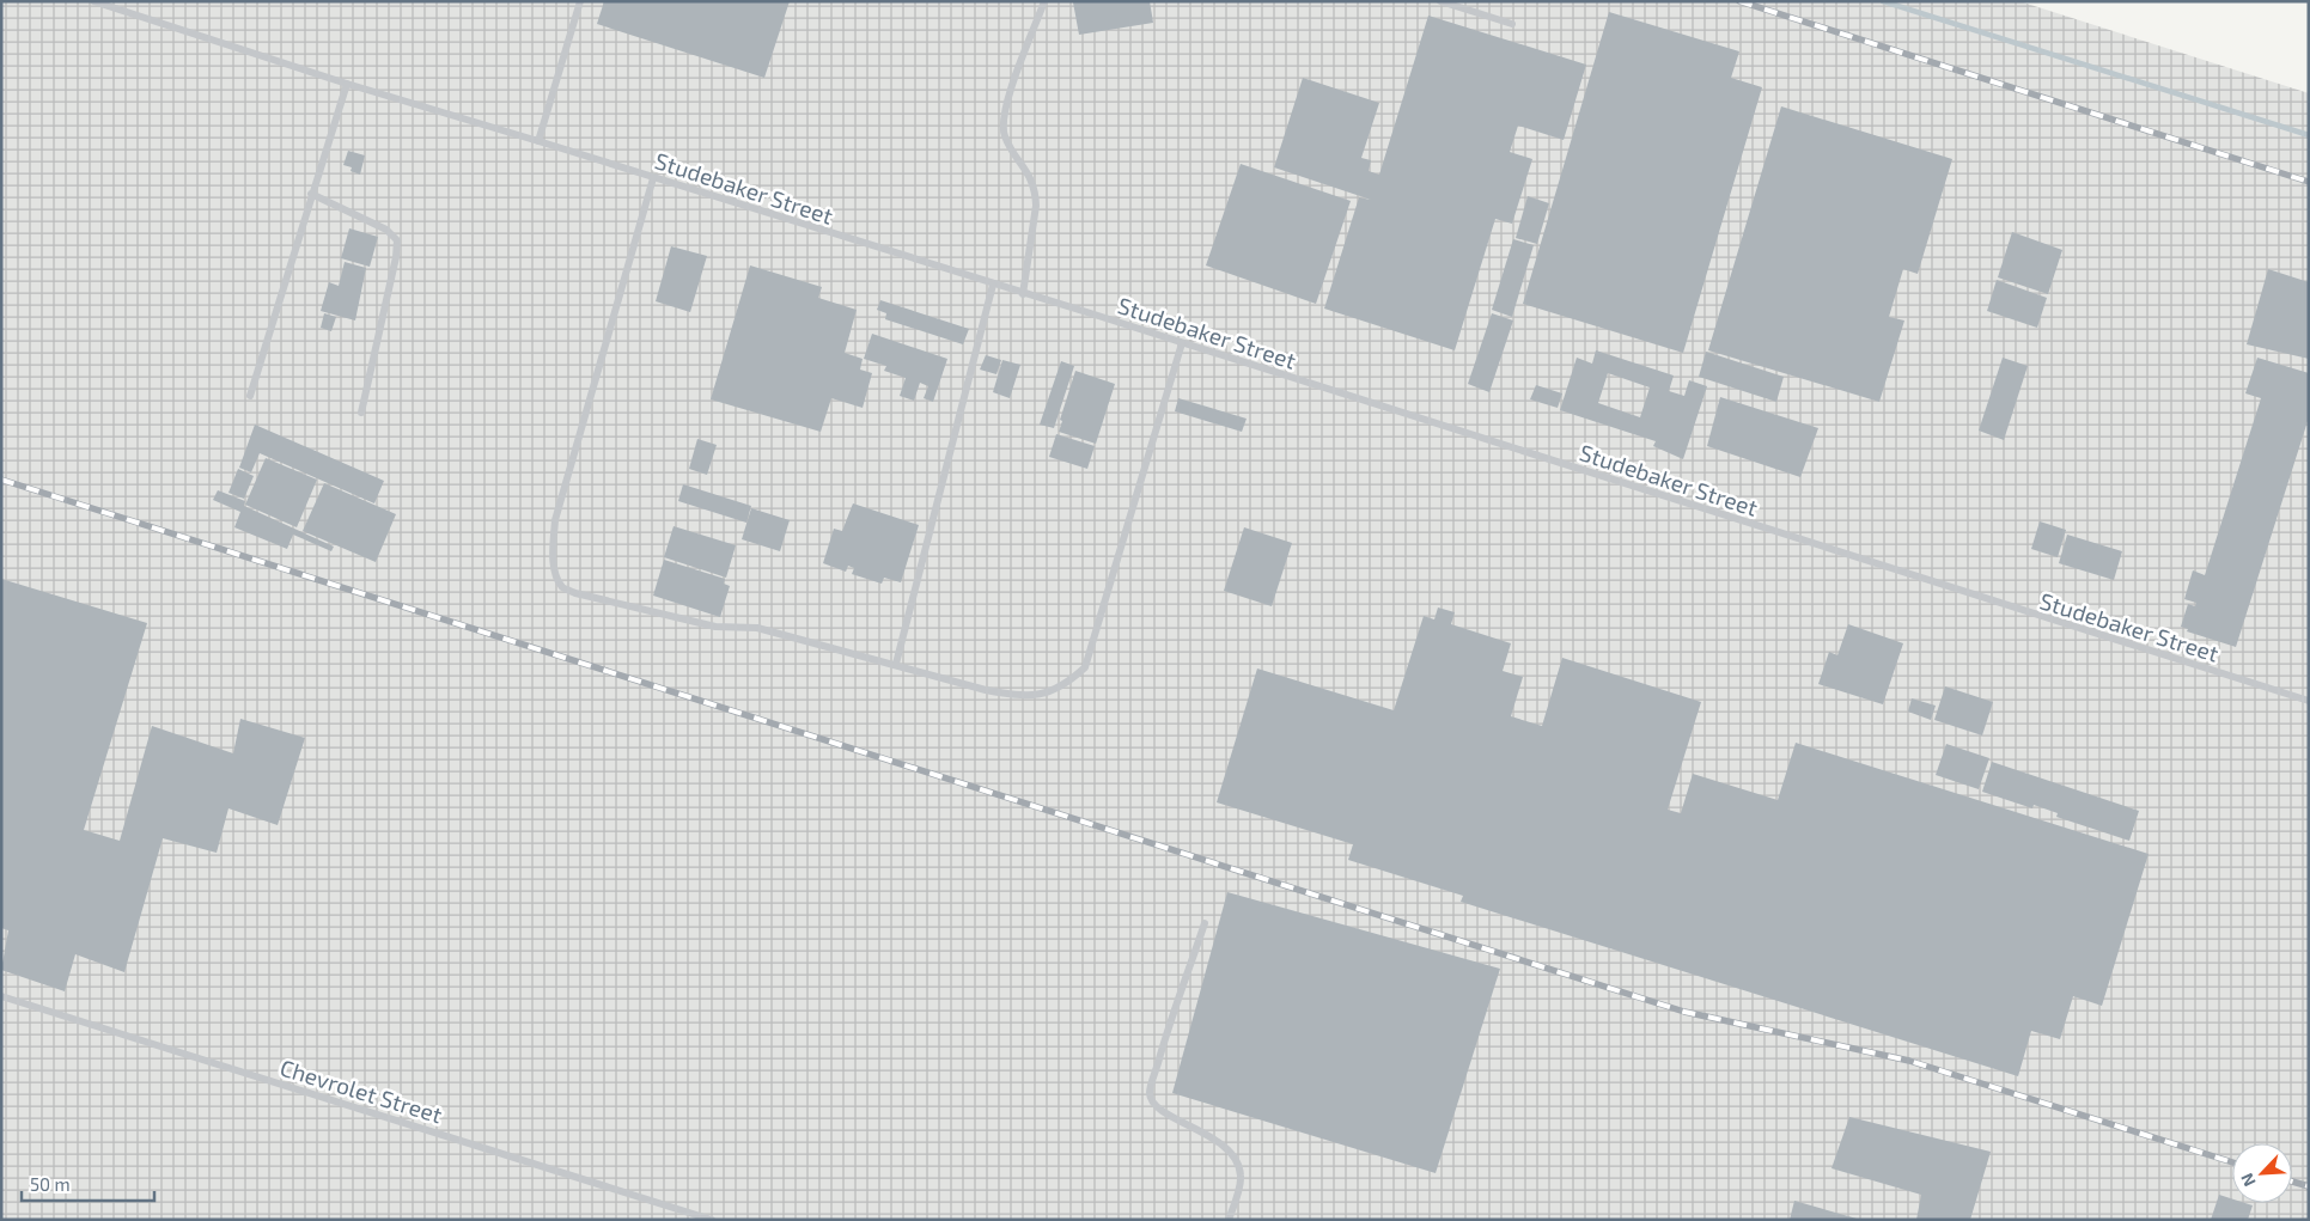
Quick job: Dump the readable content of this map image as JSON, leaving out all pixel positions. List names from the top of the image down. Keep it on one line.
{"streets":{"lane":["Studebaker Street","Chevrolet Street"]},"scale_bar":"50 m","north":"bottom left"}
